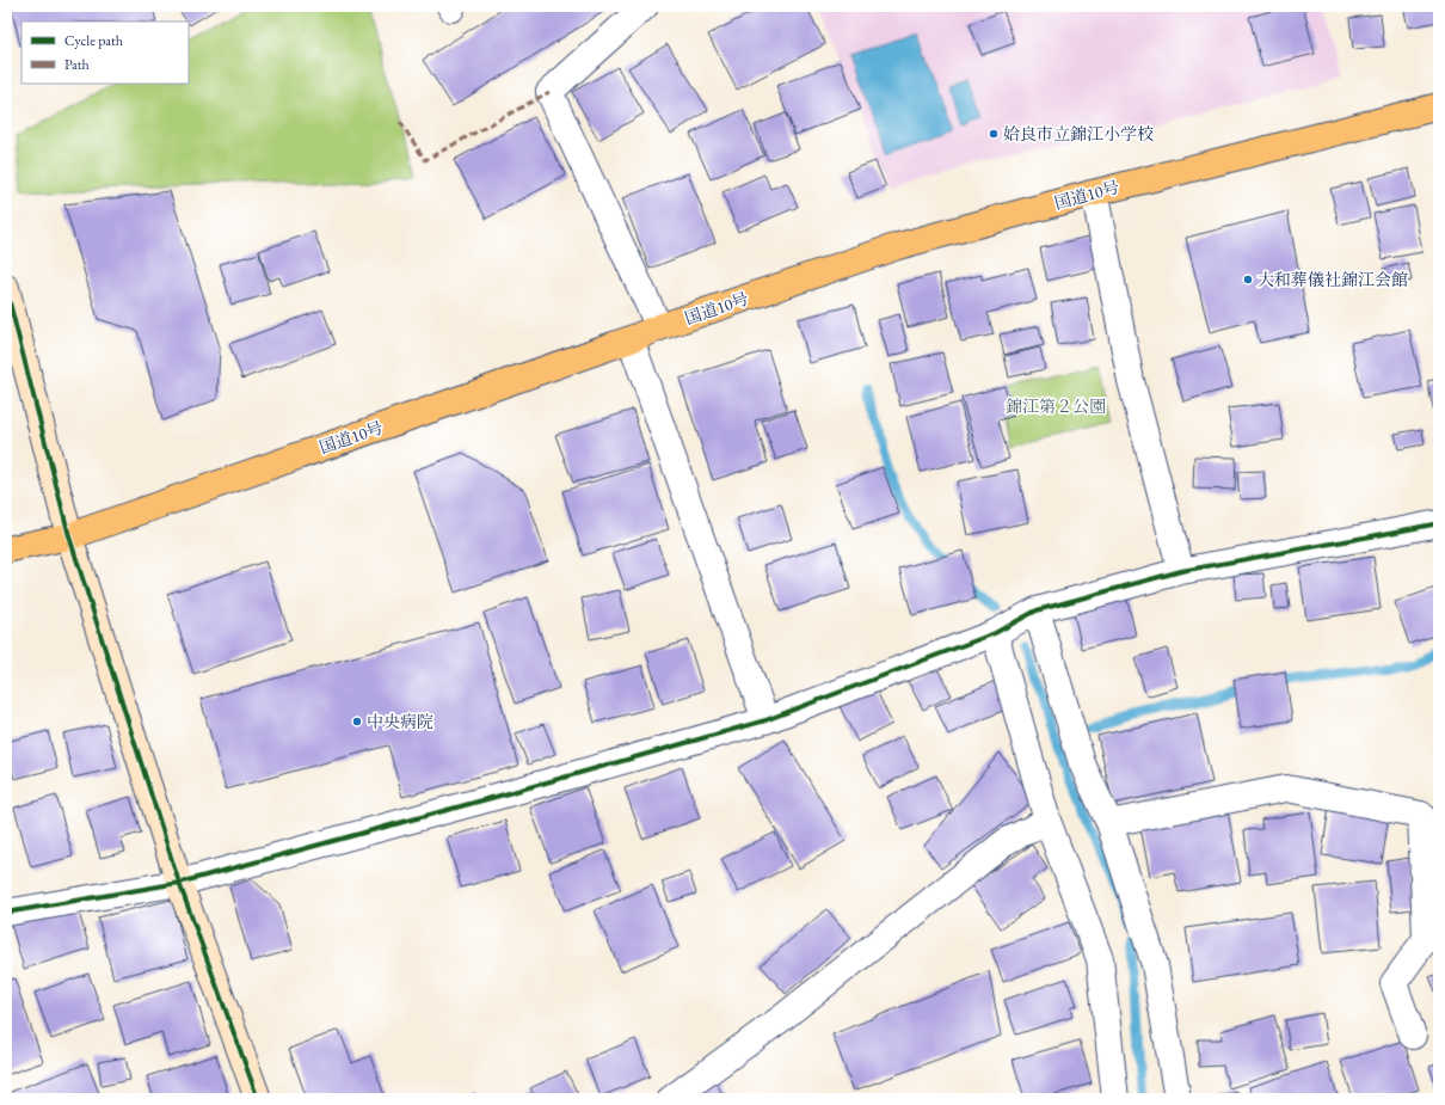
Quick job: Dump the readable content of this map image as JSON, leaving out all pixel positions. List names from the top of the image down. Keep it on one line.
{"streets":{"highway":["国道10号"]},"parks":["錦江第２公園"],"places":["姶良市立錦江小学校","大和葬儀社錦江会館","中央病院"],"legend":["Cycle path","Path"]}
